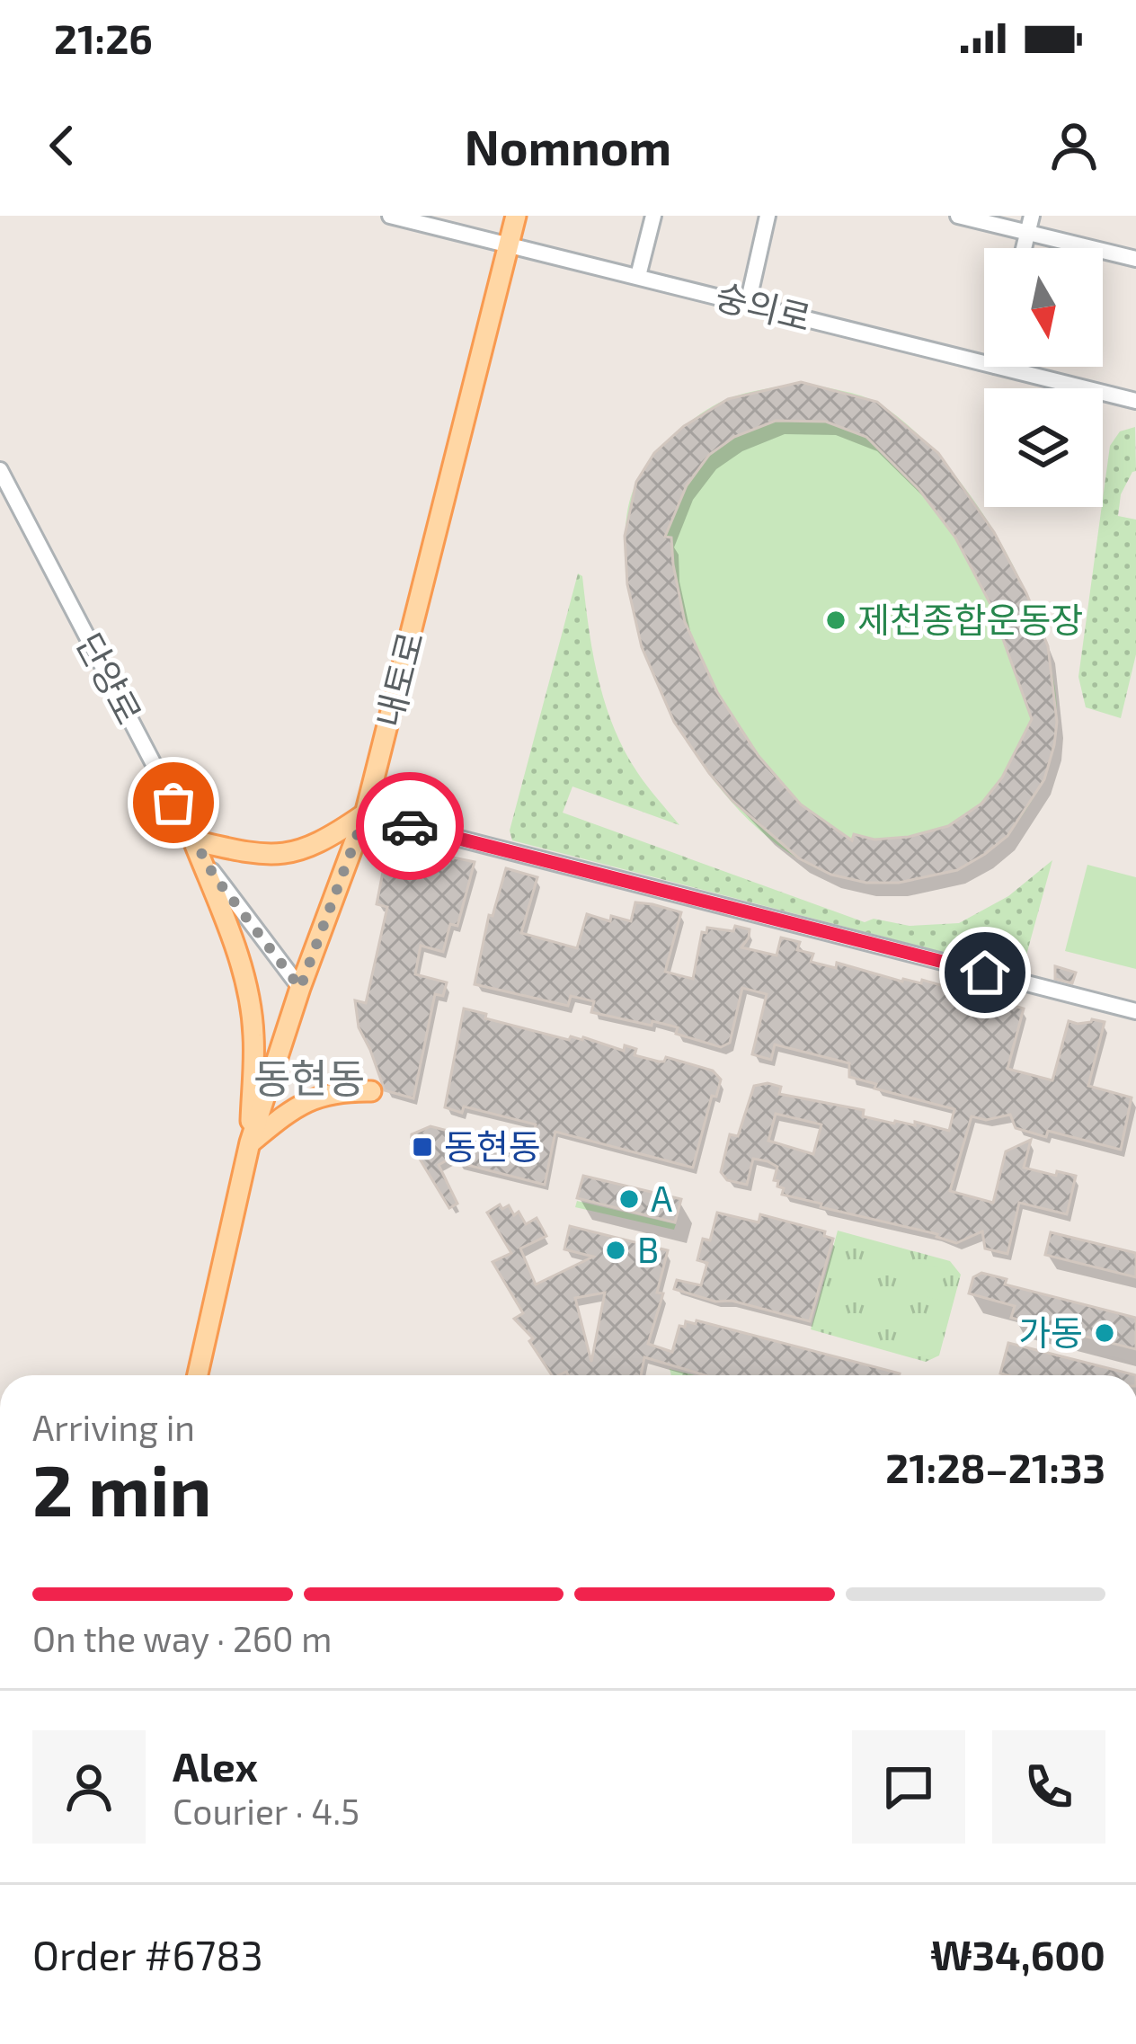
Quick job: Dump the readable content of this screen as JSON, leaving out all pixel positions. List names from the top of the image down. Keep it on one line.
{"streets":{"main road":["내토로"],"street":["숭의로","단양로"]},"crossings":[["숭의로","내토로"],["단양로","내토로"]],"districts":["동현동"],"places":{"other":["제천종합운동장","A","B","가동"],"transit":["동현동"]},"north":"bottom","page":{"status":"21:26","header":"Nomnom","heading":["2 min","Arriving in","21:28–21:33"],"panel":["Alex","Courier · 4.5","Order #6783","₩34,600"],"bar":"On the way · 260 m"}}
